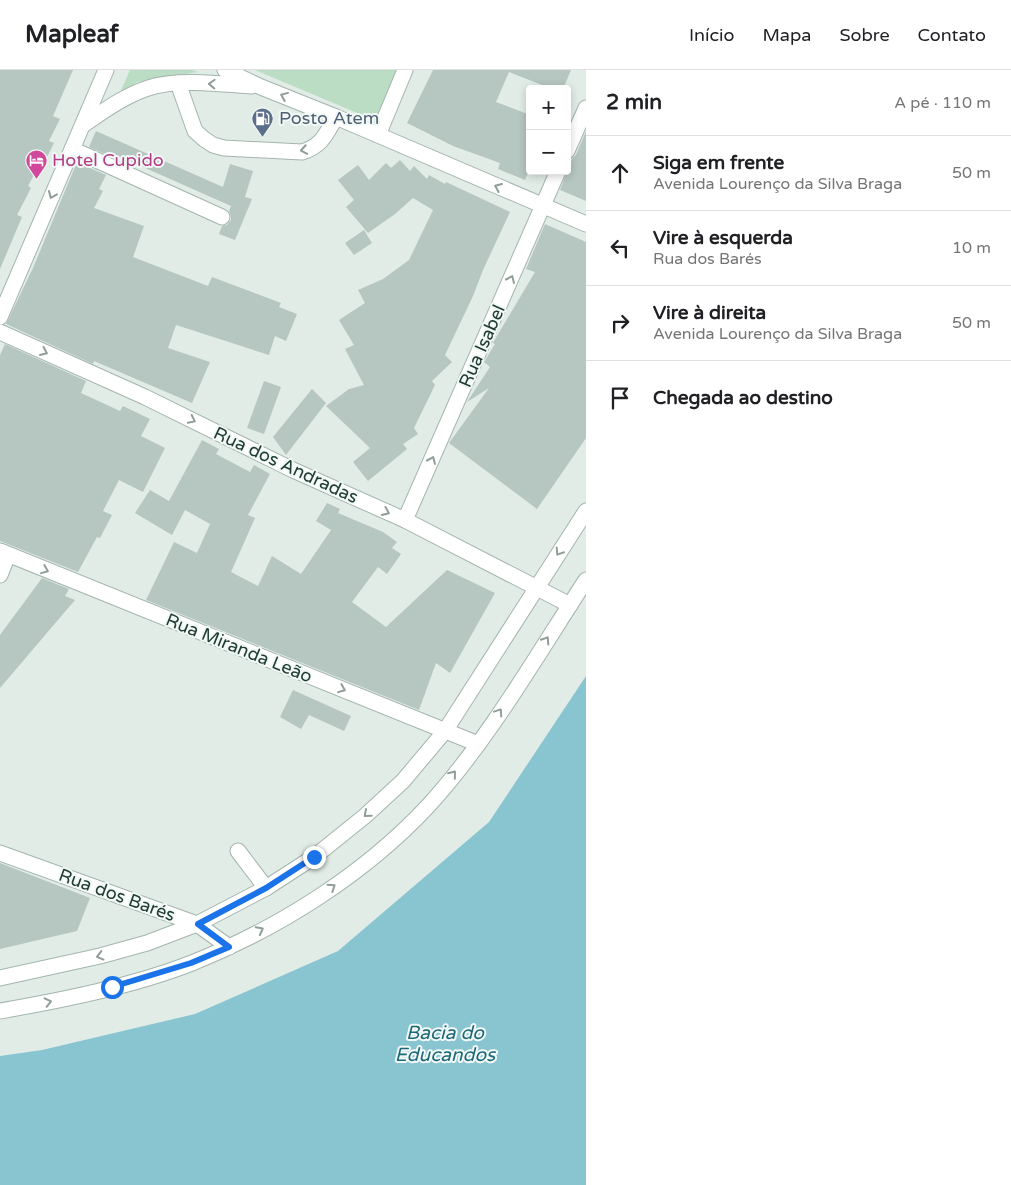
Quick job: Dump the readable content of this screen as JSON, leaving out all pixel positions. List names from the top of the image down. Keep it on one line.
{"streets":{"street":["Rua Isabel","Rua dos Andradas","Rua Miranda Leão","Rua dos Barés"]},"crossings":[["Rua Isabel","Rua dos Andradas"]],"one_way":["Rua Isabel","Rua dos Andradas","Rua Miranda Leão"],"water":["Bacia do Educandos"],"places":{"fuel station":["Posto Atem"],"hotel":["Hotel Cupido"]},"page":{"header":"Mapleaf","nav":["Início","Mapa","Sobre","Contato"],"heading":["2 min","A pé · 110 m"],"map_buttons":["+","−"],"list":[["Siga em frente","Avenida Lourenço da Silva Braga","50 m"],["Vire à esquerda","Rua dos Barés","10 m"],["Vire à direita","Avenida Lourenço da Silva Braga","50 m"],"Chegada ao destino"]}}
